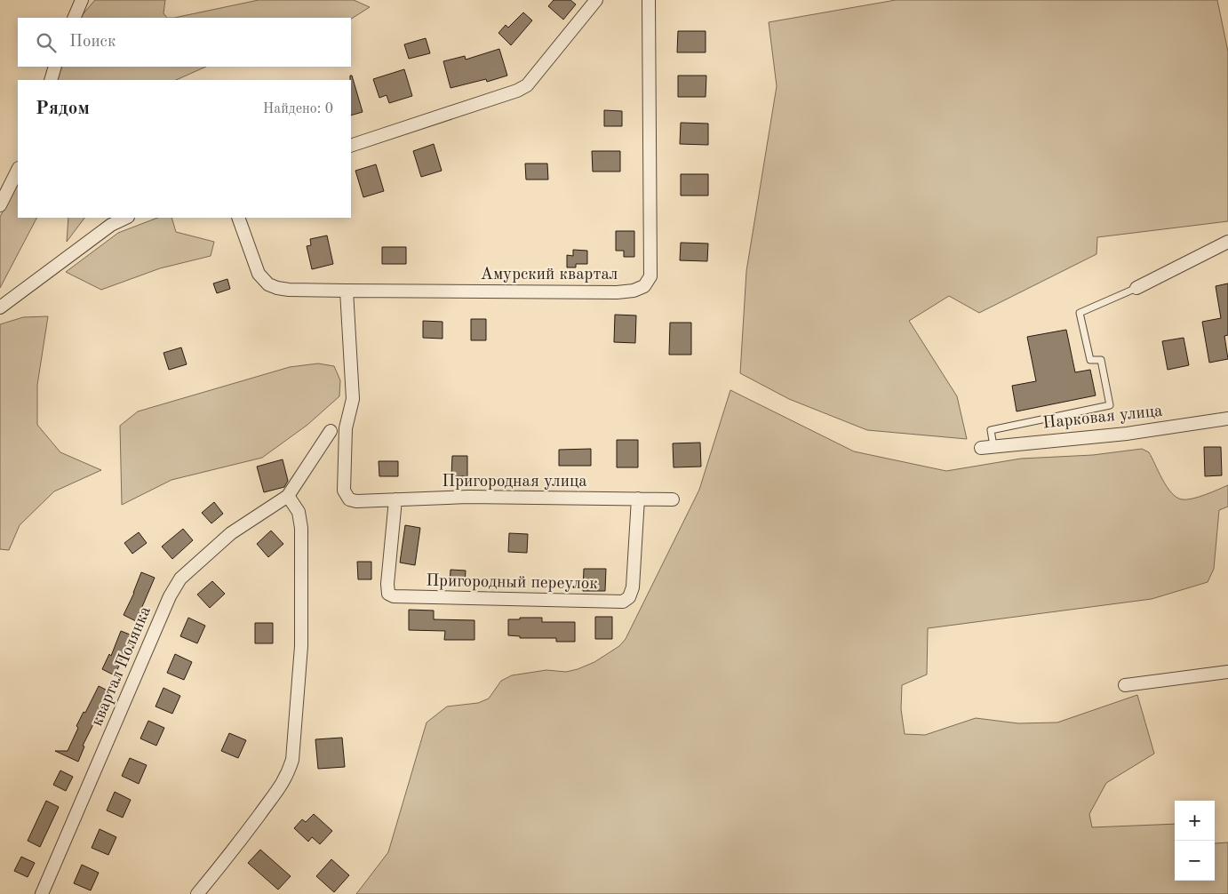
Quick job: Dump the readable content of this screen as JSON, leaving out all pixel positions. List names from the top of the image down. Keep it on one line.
{"streets":{"street":["Амурский квартал","Парковая улица","Пригородная улица","Пригородный переулок","квартал Полянка"]},"crossings":[["Амурский квартал","Пригородная улица"],["Пригородная улица","Пригородный переулок"]],"page":{"search":"Поиск","heading":["Рядом","Найдено: 0"],"map_buttons":["+","−"]}}
